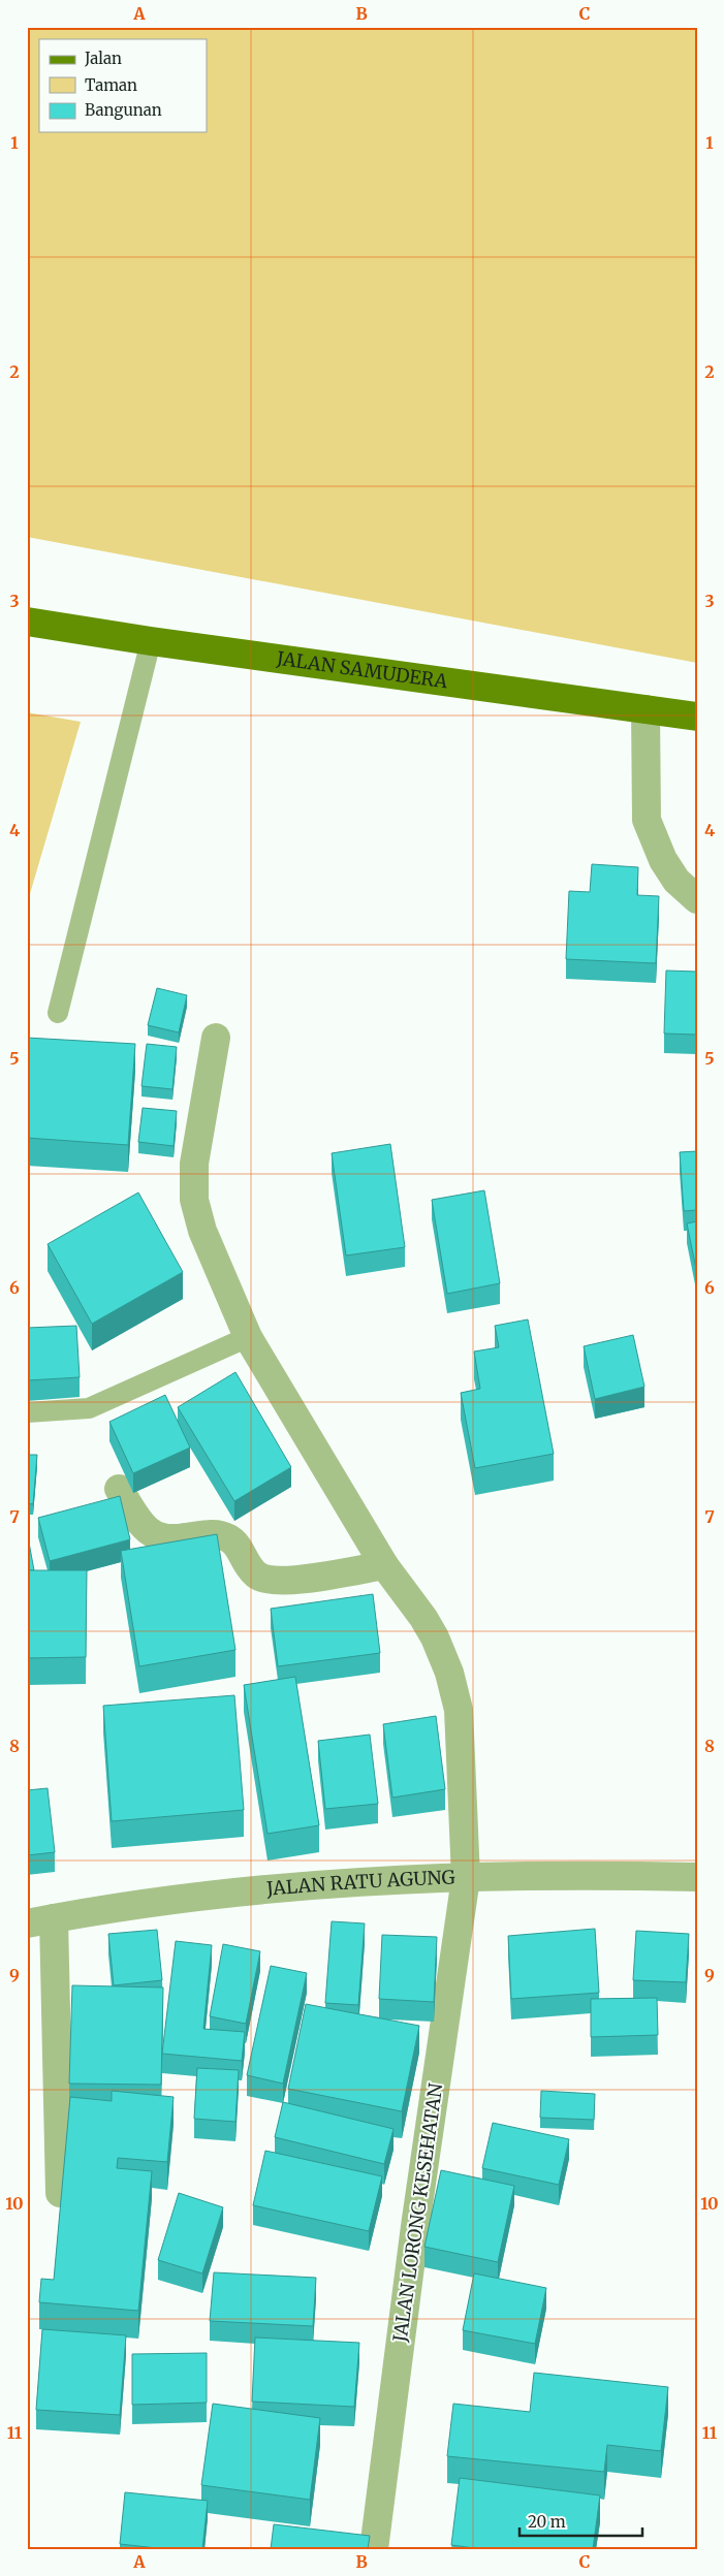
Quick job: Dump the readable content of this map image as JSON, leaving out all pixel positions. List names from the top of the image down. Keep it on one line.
{"streets":{"main road":["JALAN SAMUDERA"],"street":["JALAN RATU AGUNG","JALAN LORONG KESEHATAN"]},"crossings":[["JALAN RATU AGUNG","JALAN LORONG KESEHATAN"]],"legend":["Jalan","Taman","Bangunan"],"scale_bar":"20 m","grid":{"columns":["A","B","C"],"rows":["1","2","3","4","5","6","7","8","9","10","11"]}}
